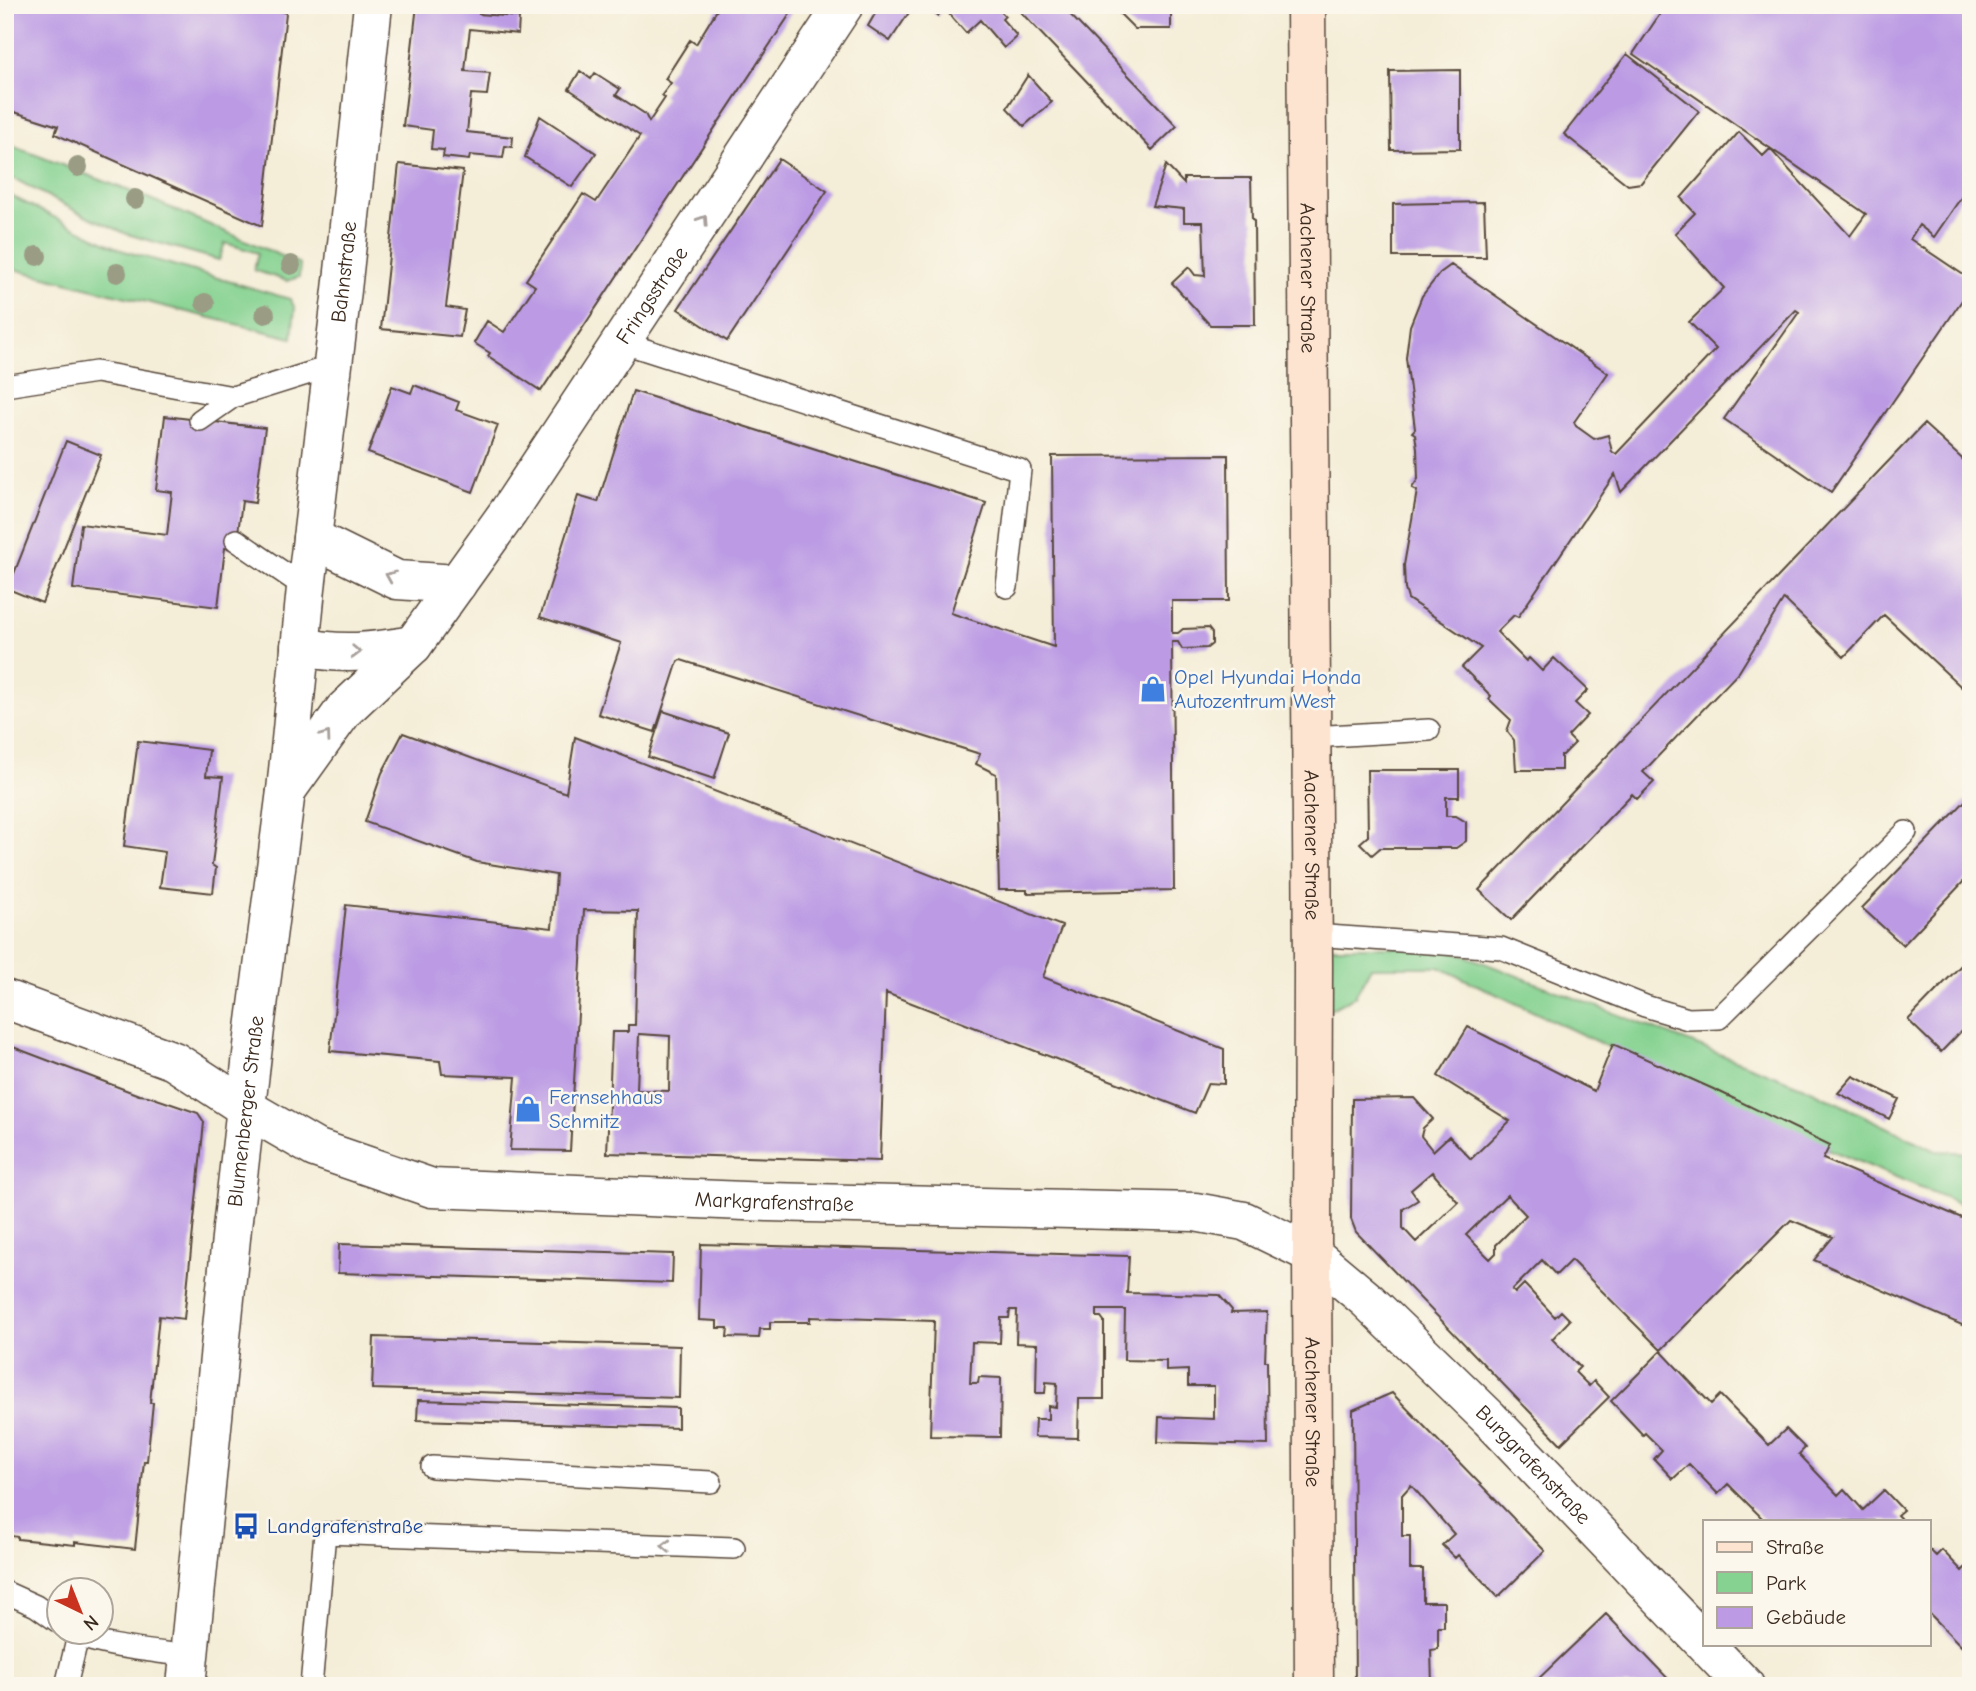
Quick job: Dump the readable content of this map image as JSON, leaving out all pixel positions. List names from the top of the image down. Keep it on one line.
{"streets":{"main road":["Aachener Straße"],"street":["Bahnstraße","Fringsstraße","Blumenberger Straße","Markgrafenstraße","Burggrafenstraße"]},"crossings":[["Bahnstraße","Blumenberger Straße"],["Aachener Straße","Markgrafenstraße"],["Aachener Straße","Burggrafenstraße"],["Fringsstraße","Blumenberger Straße"],["Blumenberger Straße","Markgrafenstraße"],["Markgrafenstraße","Burggrafenstraße"]],"one_way":["Fringsstraße"],"places":{"shop":["Opel Hyundai Honda Autozentrum West","Fernsehhaus Schmitz"],"bus stop":["Landgrafenstraße"]},"legend":["Straße","Park","Gebäude"],"north":"bottom right"}
